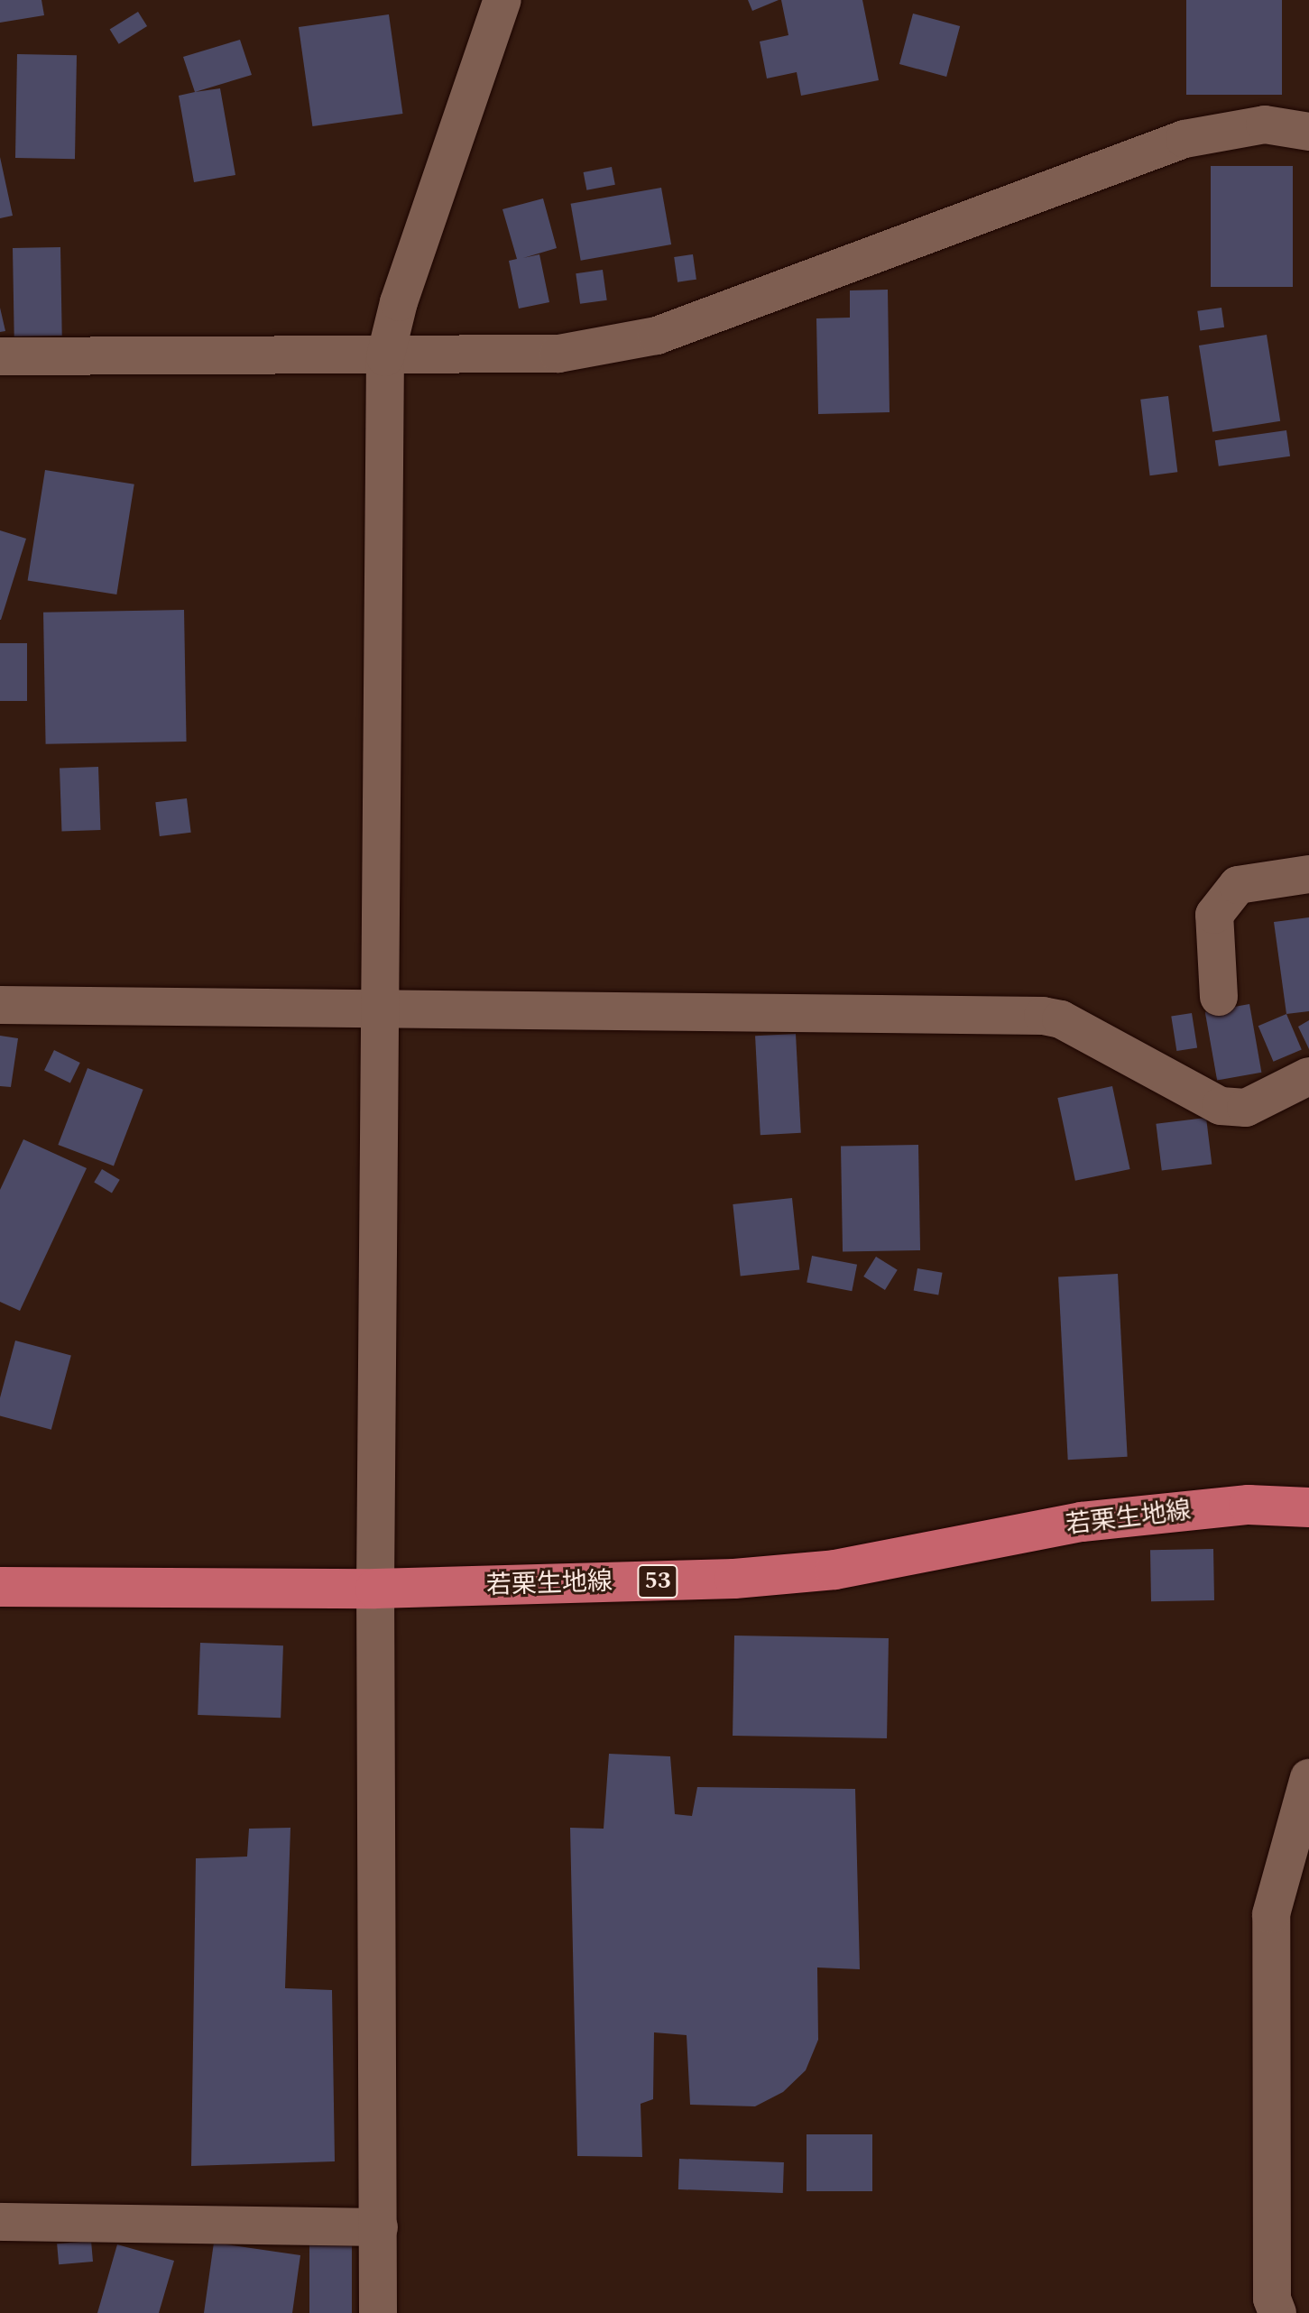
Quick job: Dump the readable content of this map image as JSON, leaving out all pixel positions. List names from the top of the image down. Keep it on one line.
{"streets":{"main road":["若栗生地線","53"]}}
